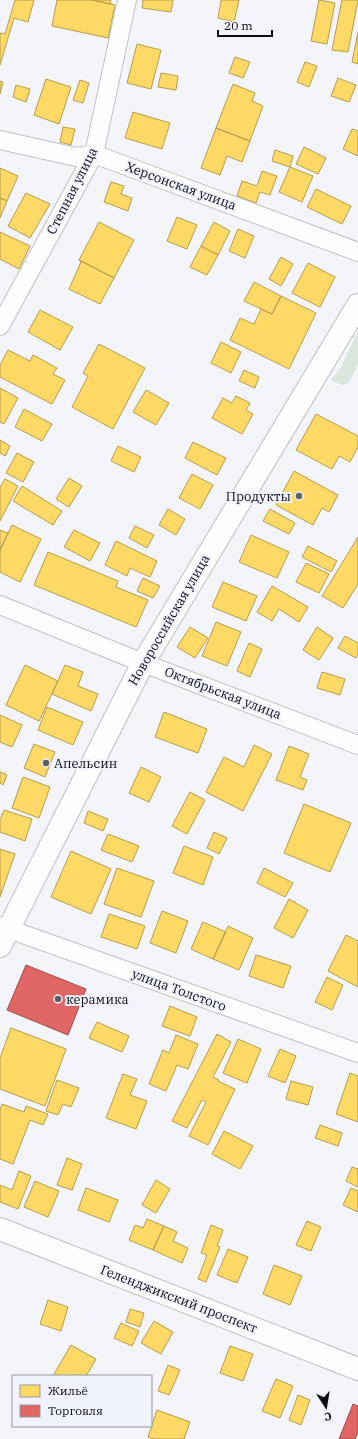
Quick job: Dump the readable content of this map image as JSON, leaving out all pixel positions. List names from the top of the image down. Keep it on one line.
{"streets":{"street":["Херсонская улица","Степная улица","Новороссийская улица","Октябрьская улица","улица Толстого","Геленджикский проспект"]},"crossings":[["Херсонская улица","Степная улица"],["Новороссийская улица","Октябрьская улица"],["Новороссийская улица","улица Толстого"]],"places":["Продукты","Апельсин","керамика"],"legend":["Жильё","Торговля"],"scale_bar":"20 m","north":"bottom"}
